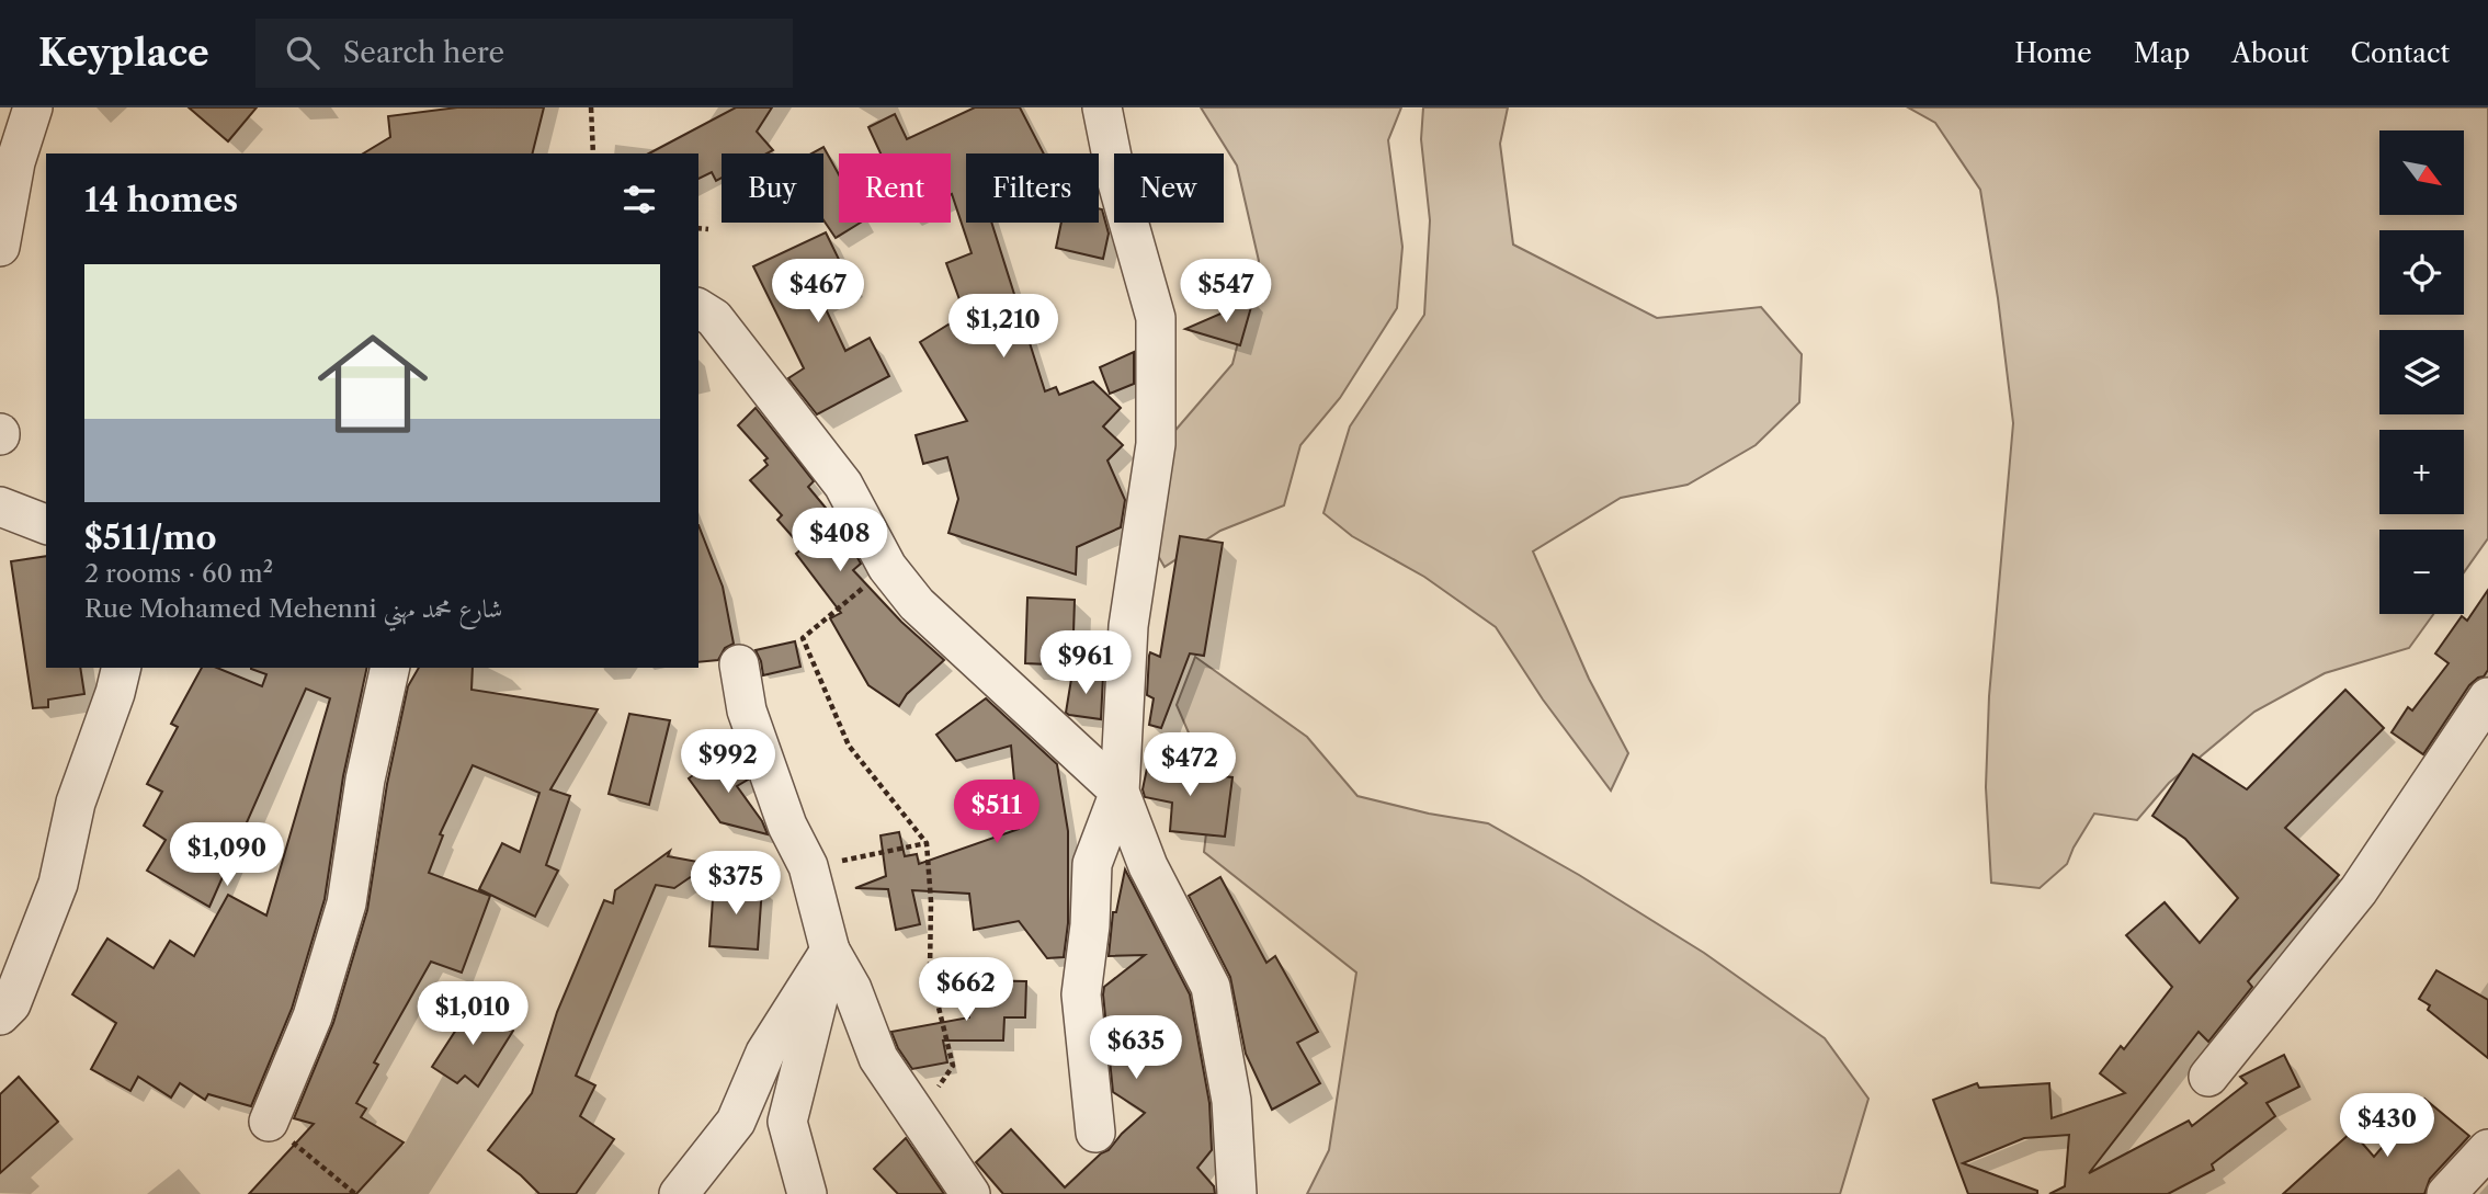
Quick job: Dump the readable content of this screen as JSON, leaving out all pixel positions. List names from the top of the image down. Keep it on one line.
{"north":"bottom right","page":{"header":"Keyplace","search":"Search here","nav":["Home","Map","About","Contact"],"map_buttons":["+","−"],"chip":["Buy","Rent","Filters","New"],"heading":"14 homes","list":[{"name":"$511/mo","note":"2 rooms · 60 m² · Rue Mohamed Mehenni شارع محمد مهني"}],"price":["$467","$547","$1,210","$408","$961","$992","$472","$511","$1,090","$375","$662","$1,010","$635","$430"]}}
